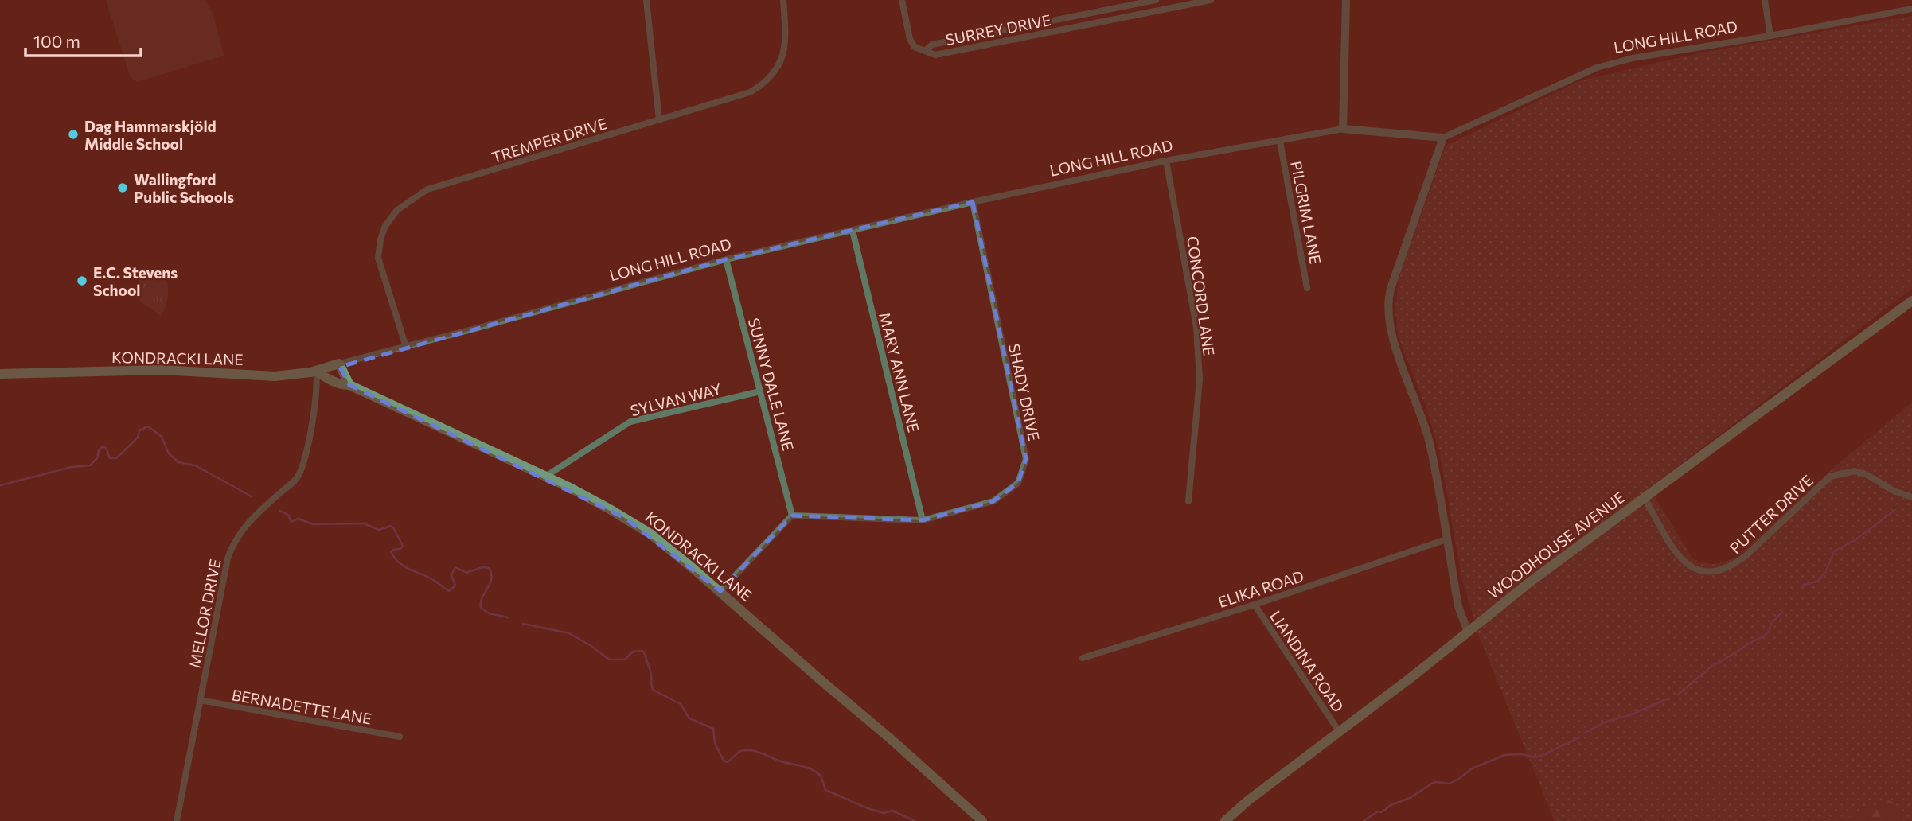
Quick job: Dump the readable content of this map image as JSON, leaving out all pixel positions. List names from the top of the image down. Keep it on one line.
{"streets":{"main road":["LONG HILL ROAD","KONDRACKI LANE","WOODHOUSE AVENUE"],"street":["SURREY DRIVE","TREMPER DRIVE","PILGRIM LANE","CONCORD LANE","MARY ANN LANE","SUNNY DALE LANE","SHADY DRIVE","SYLVAN WAY","PUTTER DRIVE","ELIKA ROAD","MELLOR DRIVE","LIANDINA ROAD","BERNADETTE LANE"]},"crossings":[["LONG HILL ROAD","TREMPER DRIVE"],["LONG HILL ROAD","PILGRIM LANE"],["LONG HILL ROAD","CONCORD LANE"],["LONG HILL ROAD","KONDRACKI LANE"],["LONG HILL ROAD","MARY ANN LANE"],["LONG HILL ROAD","SUNNY DALE LANE"],["LONG HILL ROAD","SHADY DRIVE"],["LONG HILL ROAD","MELLOR DRIVE"],["KONDRACKI LANE","SYLVAN WAY"],["KONDRACKI LANE","MELLOR DRIVE"],["MARY ANN LANE","SHADY DRIVE"],["SUNNY DALE LANE","SHADY DRIVE"],["SUNNY DALE LANE","SYLVAN WAY"],["PUTTER DRIVE","WOODHOUSE AVENUE"],["WOODHOUSE AVENUE","LIANDINA ROAD"],["ELIKA ROAD","LIANDINA ROAD"],["MELLOR DRIVE","BERNADETTE LANE"]],"places":["Dag Hammarskjöld Middle School","Wallingford Public Schools","E.C. Stevens School"],"scale_bar":"100 m"}
